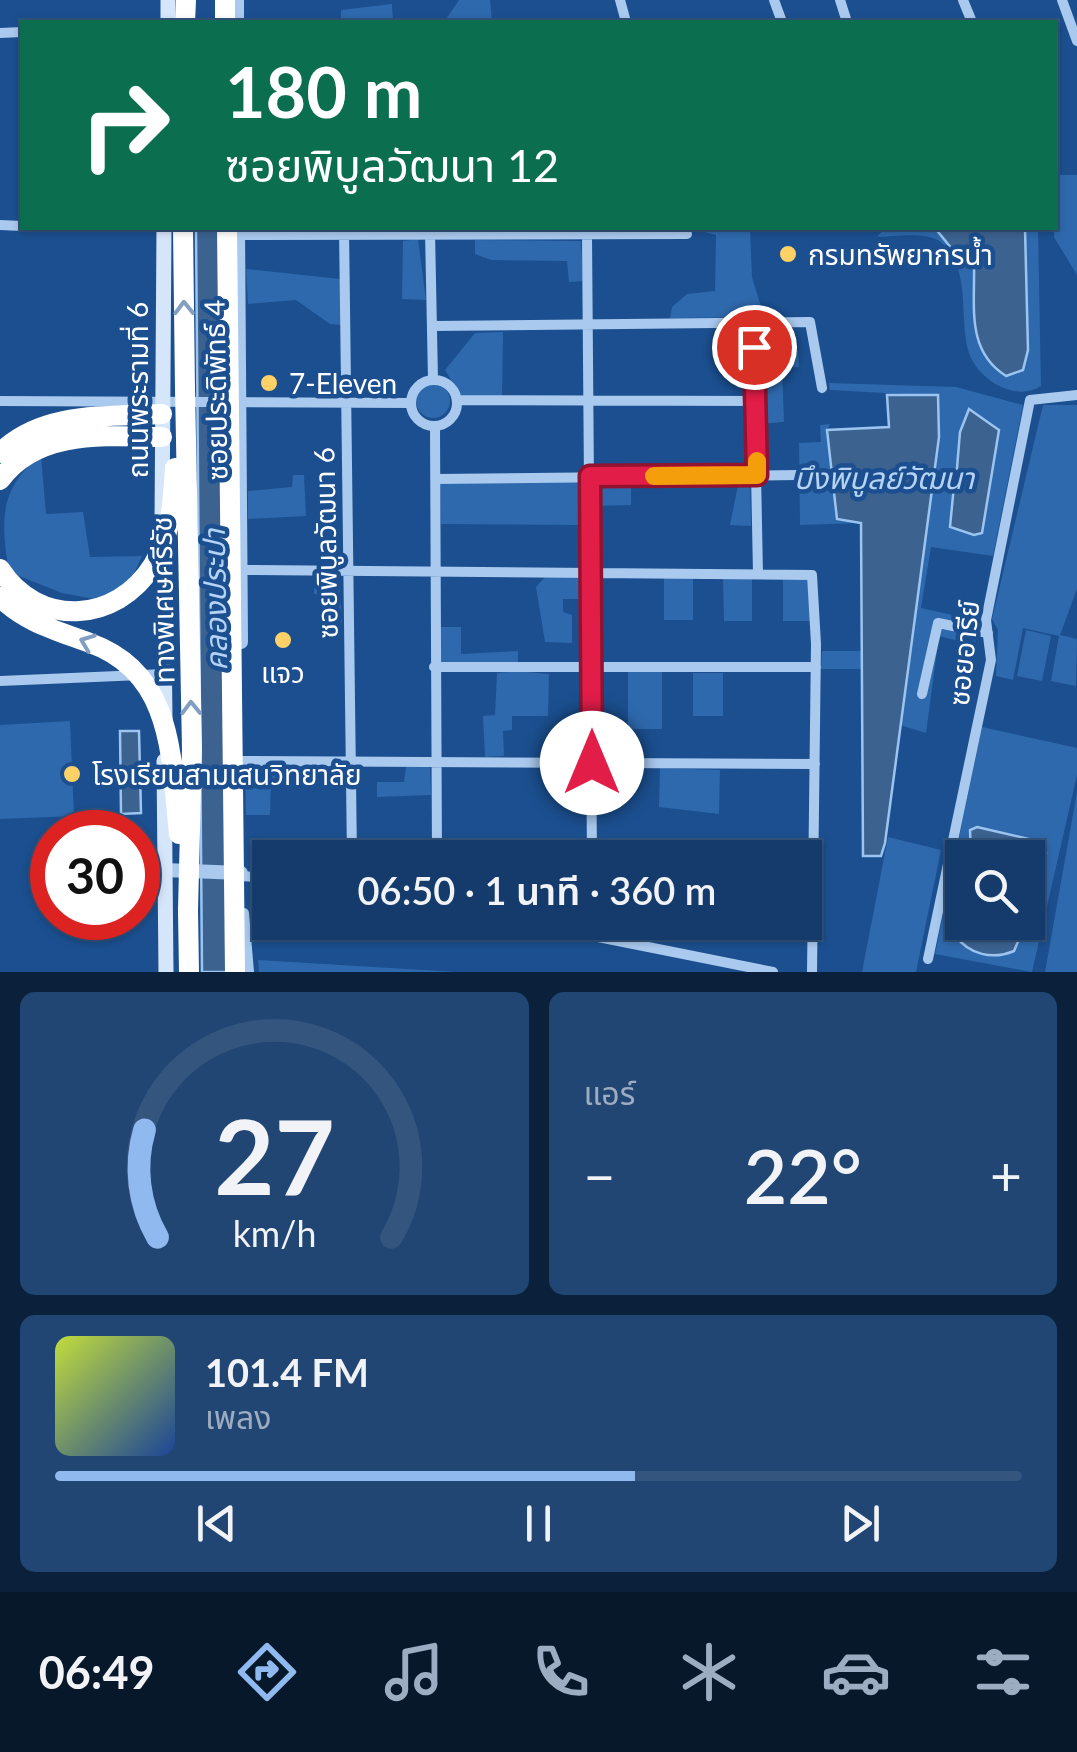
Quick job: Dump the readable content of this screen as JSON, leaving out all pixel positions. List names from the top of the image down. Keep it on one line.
{"streets":{"highway":["ทางพิเศษศรีรัช"],"main road":["ถนนพระรามที่ 6"],"street":["ซอยประดิพัทธ์ 4","ซอยพิบูลวัฒนา 6","ซอยอารีย์"]},"crossings":[["ถนนพระรามที่ 6","ทางพิเศษศรีรัช"]],"water":["บึงพิบูลย์วัฒนา","คลองประปา"],"places":["กรมทรัพยากรน้ำ","7-Eleven","แจว","โรงเรียนสามเสนวิทยาลัย"],"page":{"turn":["180 m","ซอยพิบูลวัฒนา 12"],"limit":"30","trip":"06:50 · 1 นาที · 360 m","tile":"แอร์","heat":["−","22°","+"],"song":["101.4 FM","เพลง"],"tabs":"06:49","gauge":["27","km/h"]}}
